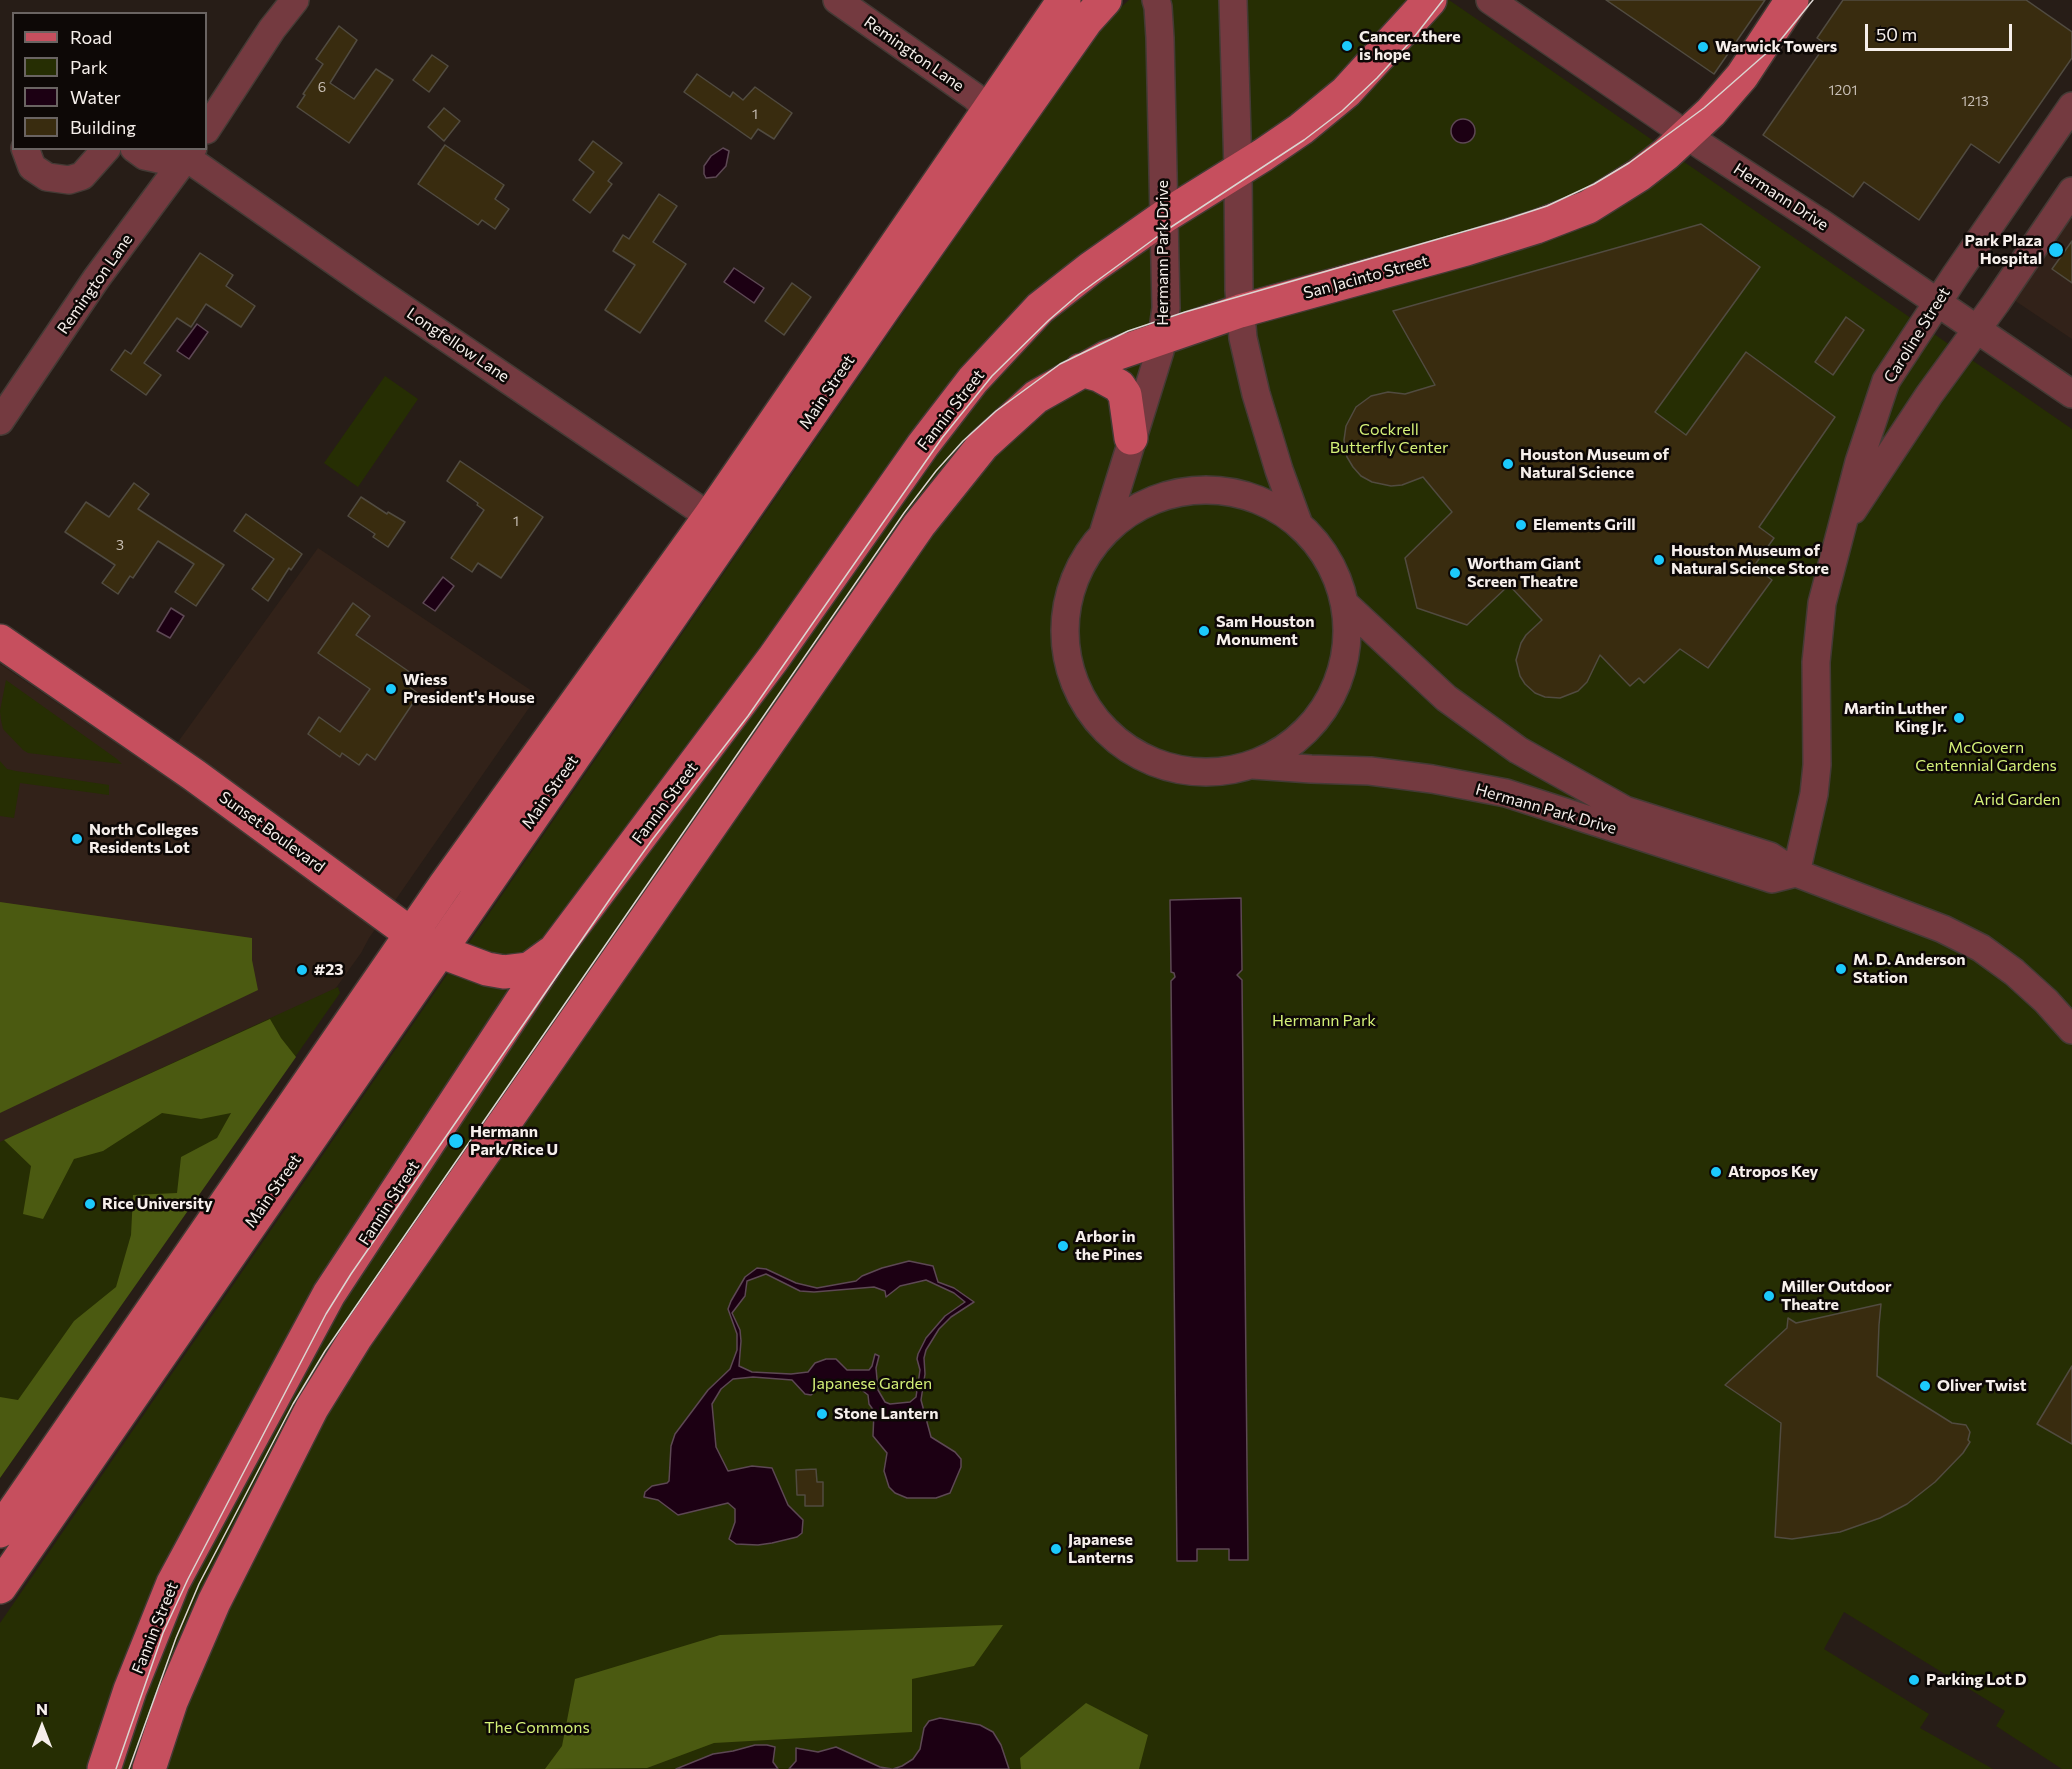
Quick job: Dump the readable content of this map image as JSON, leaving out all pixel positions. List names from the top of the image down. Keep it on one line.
{"streets":{"main road":["San Jacinto Street","Main Street","Fannin Street","Sunset Boulevard"],"street":["Remington Lane","Hermann Drive","Hermann Park Drive","Caroline Street","Longfellow Lane"]},"crossings":[["Remington Lane","Longfellow Lane"],["Remington Lane","Main Street"],["Hermann Drive","San Jacinto Street"],["Hermann Drive","Caroline Street"],["Hermann Park Drive","San Jacinto Street"],["Hermann Park Drive","Caroline Street"],["Hermann Park Drive","Fannin Street"],["Longfellow Lane","Main Street"],["Main Street","Sunset Boulevard"],["Fannin Street","Sunset Boulevard"]],"parks":["Cockrell Butterfly Center","McGovern Centennial Gardens","Arid Garden","Hermann Park","Japanese Garden","The Commons"],"places":["Cancer...there is hope","Warwick Towers","Park Plaza Hospital","Houston Museum of Natural Science","Elements Grill","Houston Museum of Natural Science Store","Wortham Giant Screen Theatre","Sam Houston Monument","Wiess President's House","Martin Luther King Jr.","North Colleges Residents Lot","M. D. Anderson Station","#23","Hermann Park/Rice U","Atropos Key","Rice University","Arbor in the Pines","Miller Outdoor Theatre","Oliver Twist","Stone Lantern","Japanese Lanterns","Parking Lot D"],"house_numbers":["6","1201","1213","1","1","3"],"legend":["Road","Park","Water","Building"],"scale_bar":"50 m","north":"top"}
